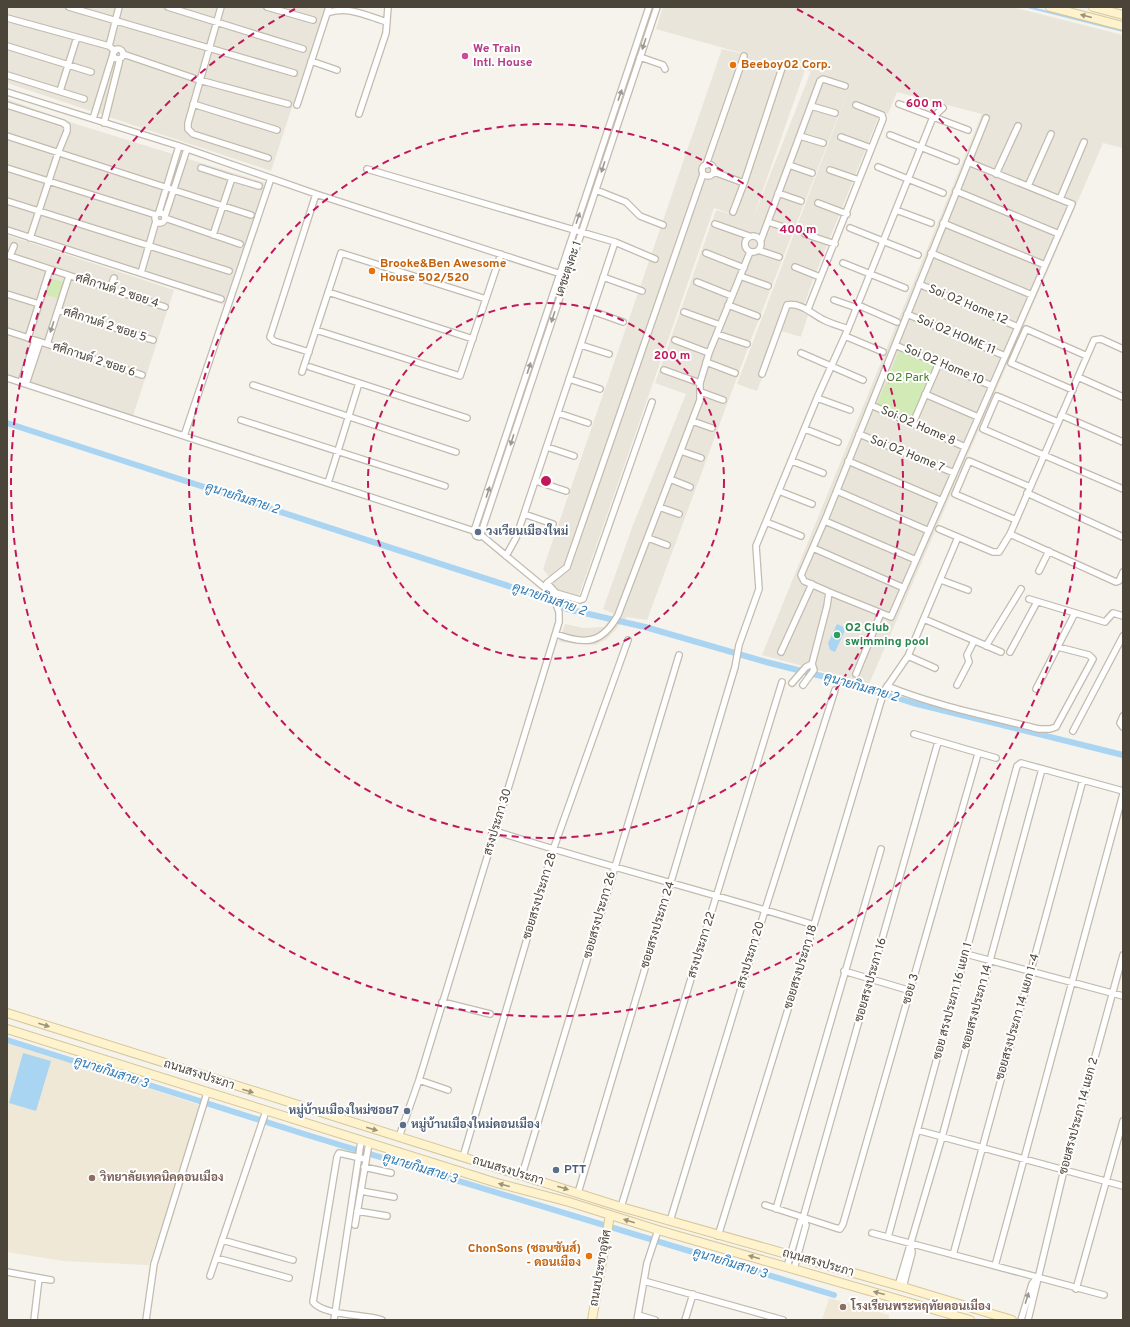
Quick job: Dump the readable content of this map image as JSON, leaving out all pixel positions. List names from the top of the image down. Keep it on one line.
{"streets":{"main road":["ถนนสรงประภา","ถนนประชาอุทิศ"],"street":["เดชะตุงคะ 1","ศศิกานต์ 2 ซอย 4","Soi O2 Home 12","ศศิกานต์ 2 ซอย 5","Soi O2 HOME 11","ศศิกานต์ 2 ซอย 6","Soi O2 Home 10","Soi O2 Home 8","Soi O2 Home 7","สรงประภา 30","ซอยสรงประภา 28","ซอยสรงประภา 26","ซอยสรงประภา 24","สรงประภา 22","สรงประภา 20","ซอยสรงประภา 18","ซอยสรงประภา 16","ซอย 3","ซอย สรงประภา 16 แยก 1","ซอยสรงประภา 14","ซอยสรงประภา 14 แยก 1-4","ซอยสรงประภา 14 แยก 2"]},"crossings":[["เดชะตุงคะ 1","สรงประภา 30"],["สรงประภา 30","ถนนสรงประภา"],["ซอยสรงประภา 28","ถนนสรงประภา"],["ซอยสรงประภา 26","ถนนสรงประภา"],["ซอยสรงประภา 24","ถนนสรงประภา"],["สรงประภา 22","ถนนสรงประภา"],["สรงประภา 20","ถนนสรงประภา"],["ซอยสรงประภา 18","ถนนสรงประภา"],["ซอยสรงประภา 16","ซอย 3"],["ซอยสรงประภา 16","ถนนสรงประภา"],["ซอย สรงประภา 16 แยก 1","ซอยสรงประภา 14"],["ซอยสรงประภา 14","ถนนสรงประภา"],["ถนนสรงประภา","ถนนประชาอุทิศ"]],"water":["คูนายกิมสาย 2","คูนายกิมสาย 3"],"parks":["O2 Park"],"places":["We Train Intl. House","Beeboy02 Corp.","Brooke&Ben Awesome House 502/520","วงเวียนเมืองใหม่","O2 Club swimming pool","หมู่บ้านเมืองใหม่ซอย7","หมู่บ้านเมืองใหม่ดอนเมือง","PTT","วิทยาลัยเทคนิคดอนเมือง","ChonSons (ชอนซันส์) - ดอนเมือง","โรงเรียนพระหฤทัยดอนเมือง"],"rings":["600 m","400 m","200 m"]}
